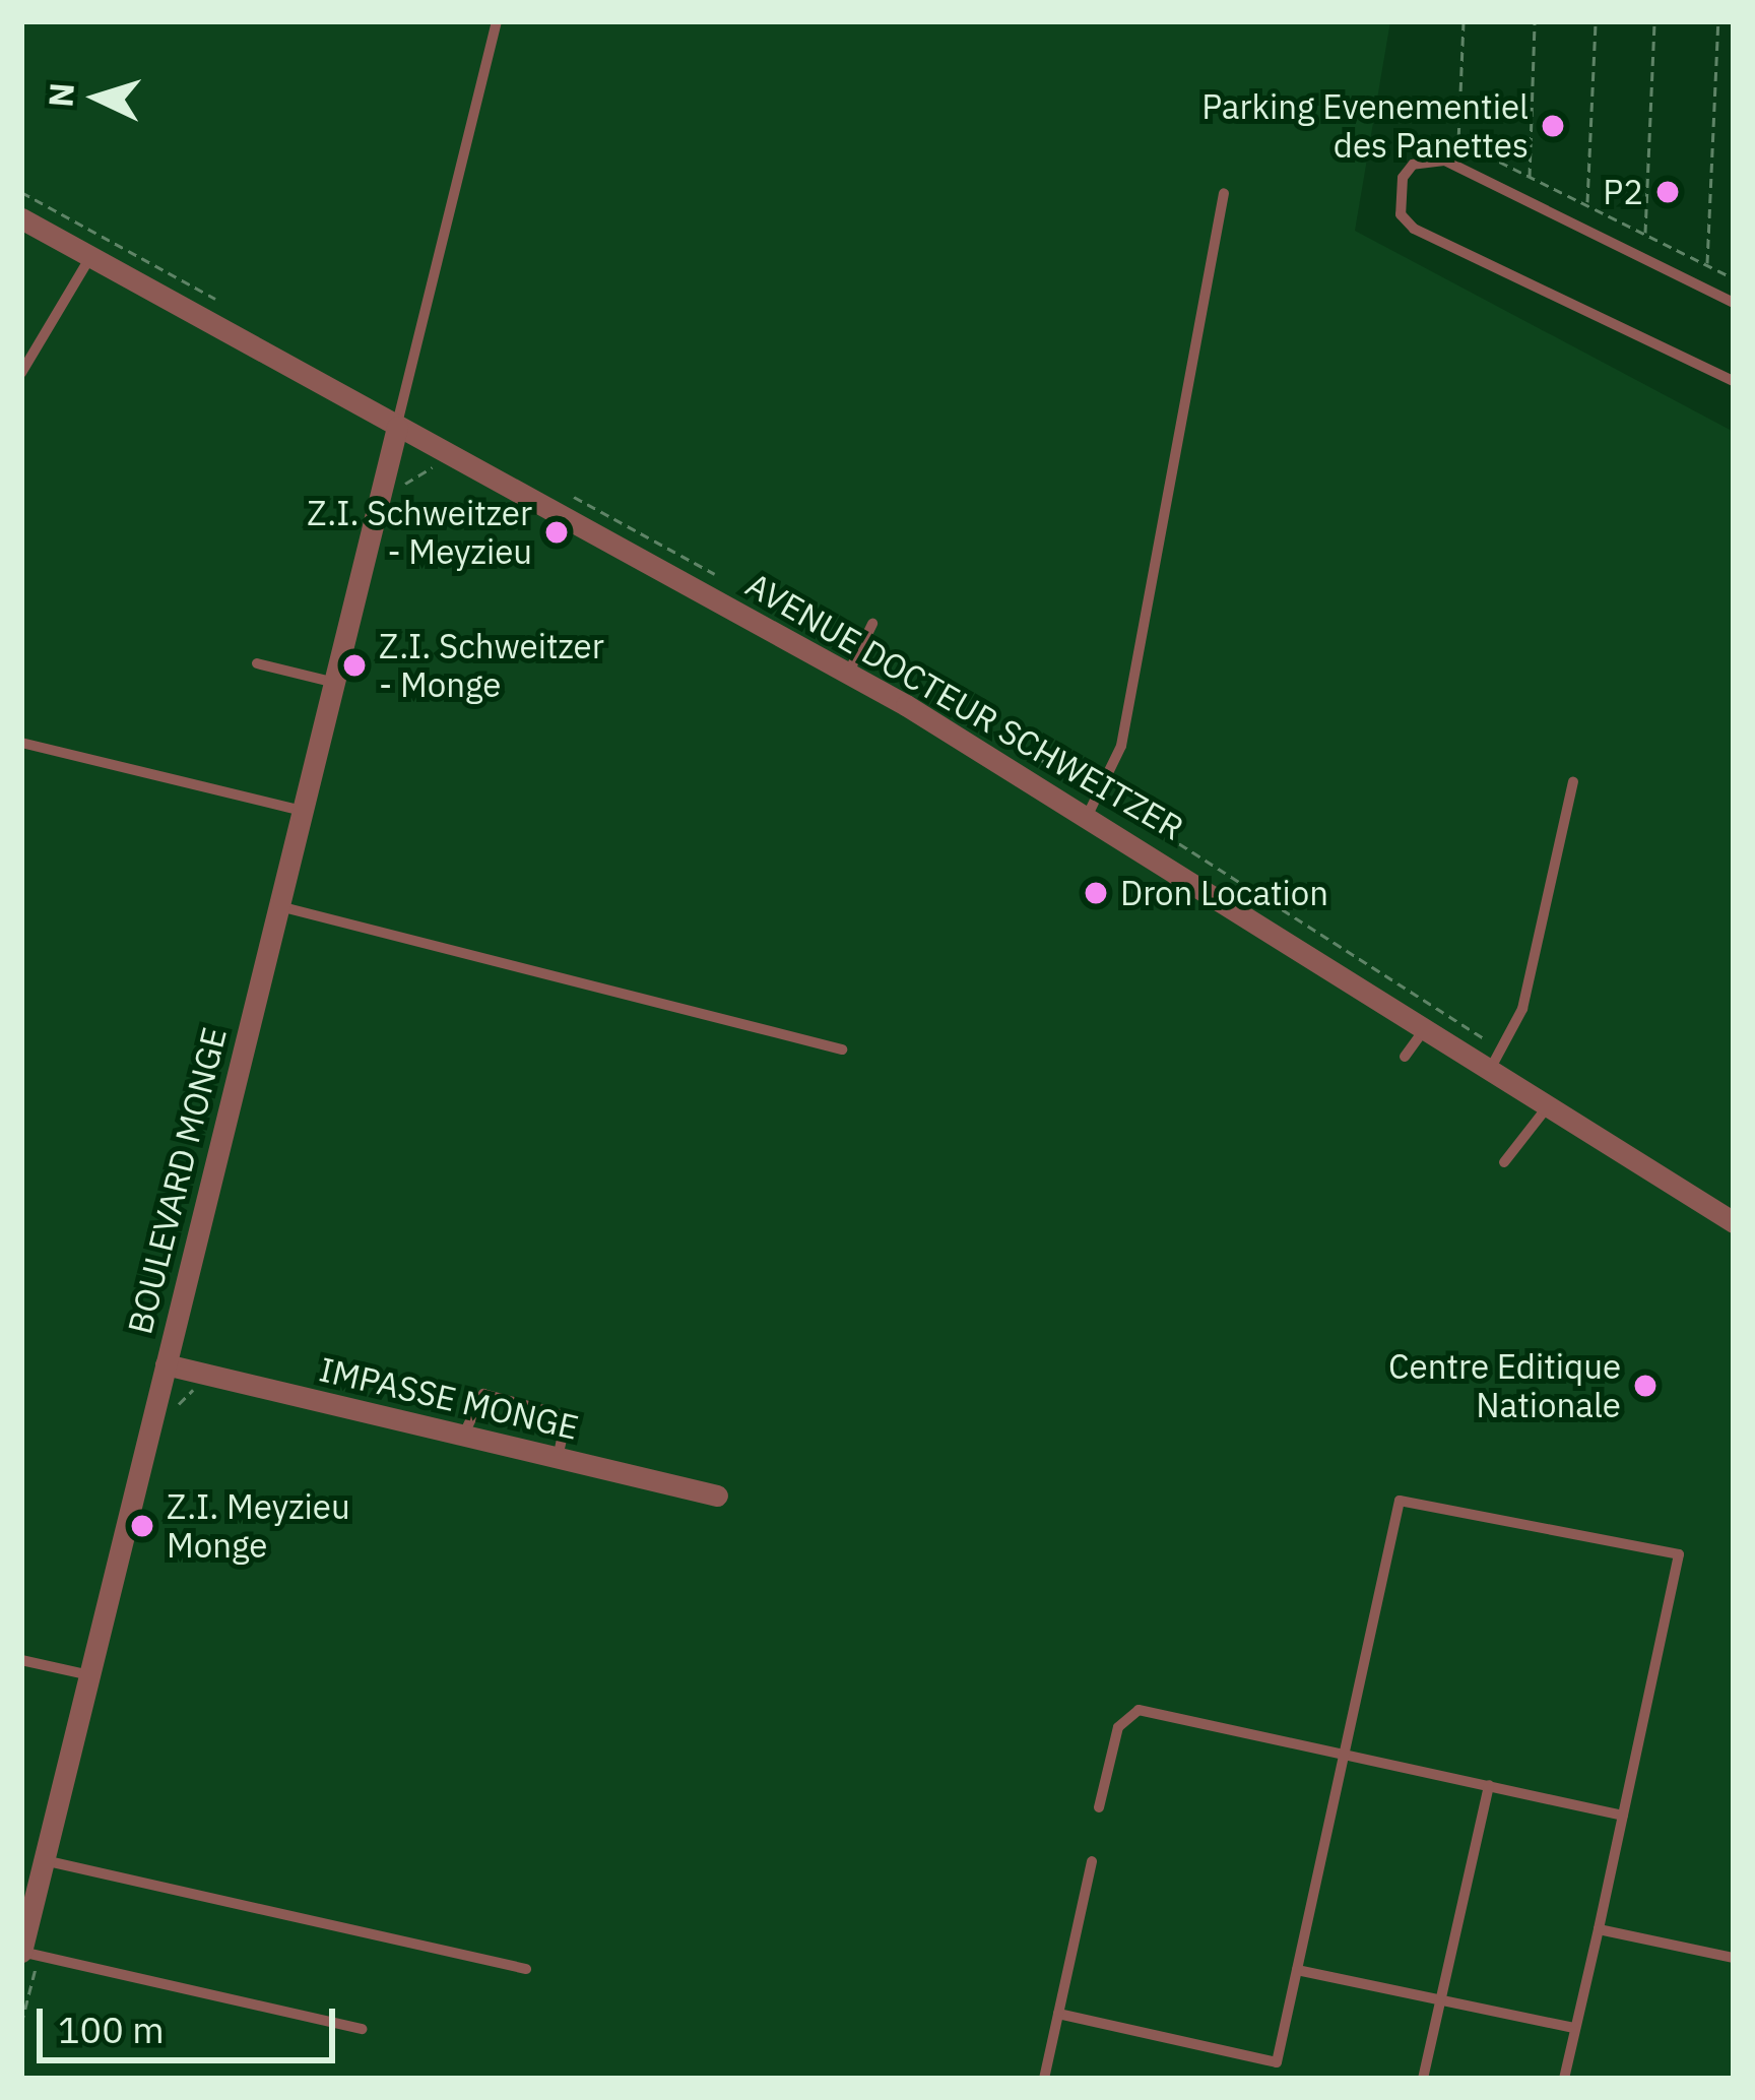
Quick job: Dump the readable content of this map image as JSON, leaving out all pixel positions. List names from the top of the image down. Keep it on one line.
{"streets":{"street":["AVENUE DOCTEUR SCHWEITZER","BOULEVARD MONGE","IMPASSE MONGE"]},"crossings":[["AVENUE DOCTEUR SCHWEITZER","BOULEVARD MONGE"],["BOULEVARD MONGE","IMPASSE MONGE"]],"places":["Parking Evenementiel des Panettes","P2","Z.I. Schweitzer - Meyzieu","Z.I. Schweitzer - Monge","Dron Location","Centre Editique Nationale","Z.I. Meyzieu Monge"],"scale_bar":"100 m","north":"left"}
